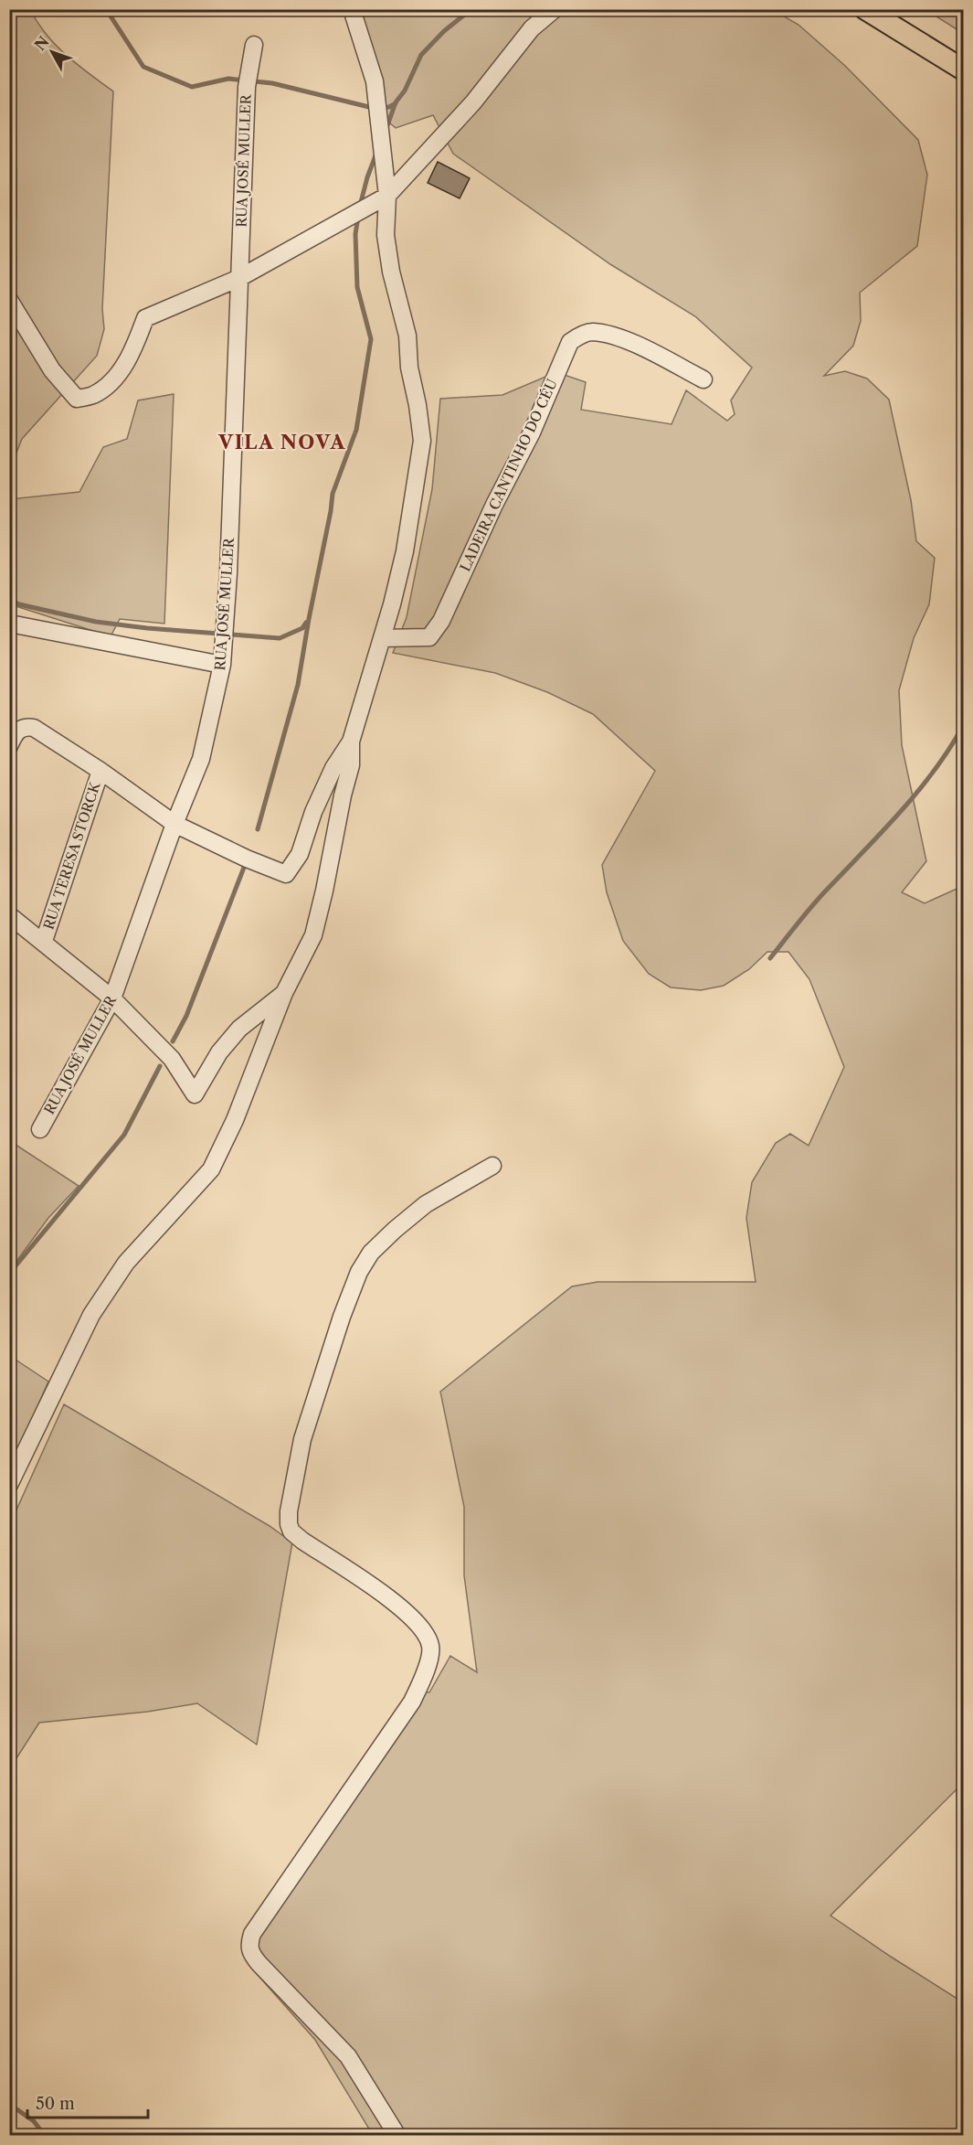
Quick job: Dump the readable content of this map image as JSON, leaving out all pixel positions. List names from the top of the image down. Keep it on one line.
{"streets":{"street":["RUA JOSÉ MULLER","LADEIRA CANTINHO DO CÉU","RUA TERESA STORCK"]},"districts":["VILA NOVA"],"scale_bar":"50 m","north":"top left"}
